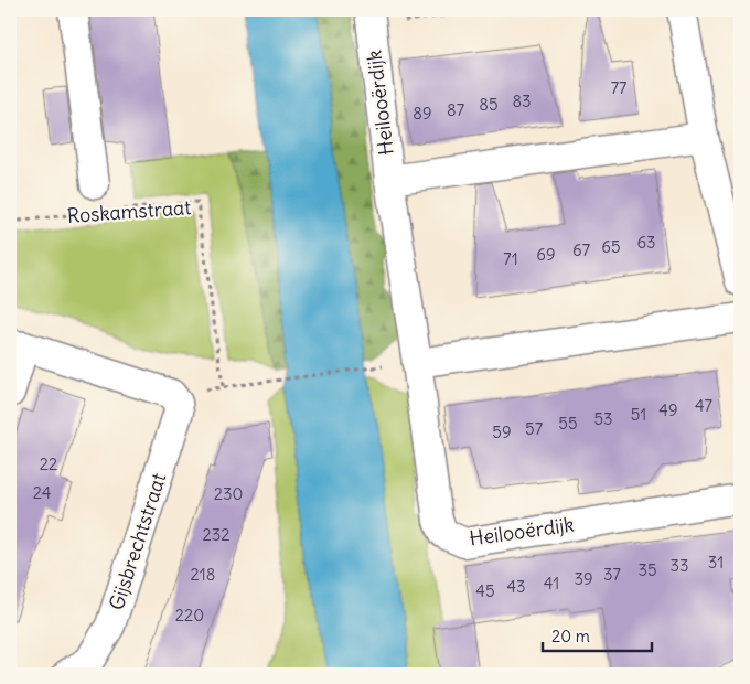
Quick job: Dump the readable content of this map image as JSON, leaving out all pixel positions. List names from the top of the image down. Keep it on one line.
{"streets":{"street":["Heilooërdijk","Roskamstraat","Gijsbrechtstraat"]},"house_numbers":["77","83","85","87","89","63","65","67","69","71","47","49","51","53","55","57","59","22","24","230","232","31","33","35","218","37","39","41","43","45","220"],"scale_bar":"20 m"}
